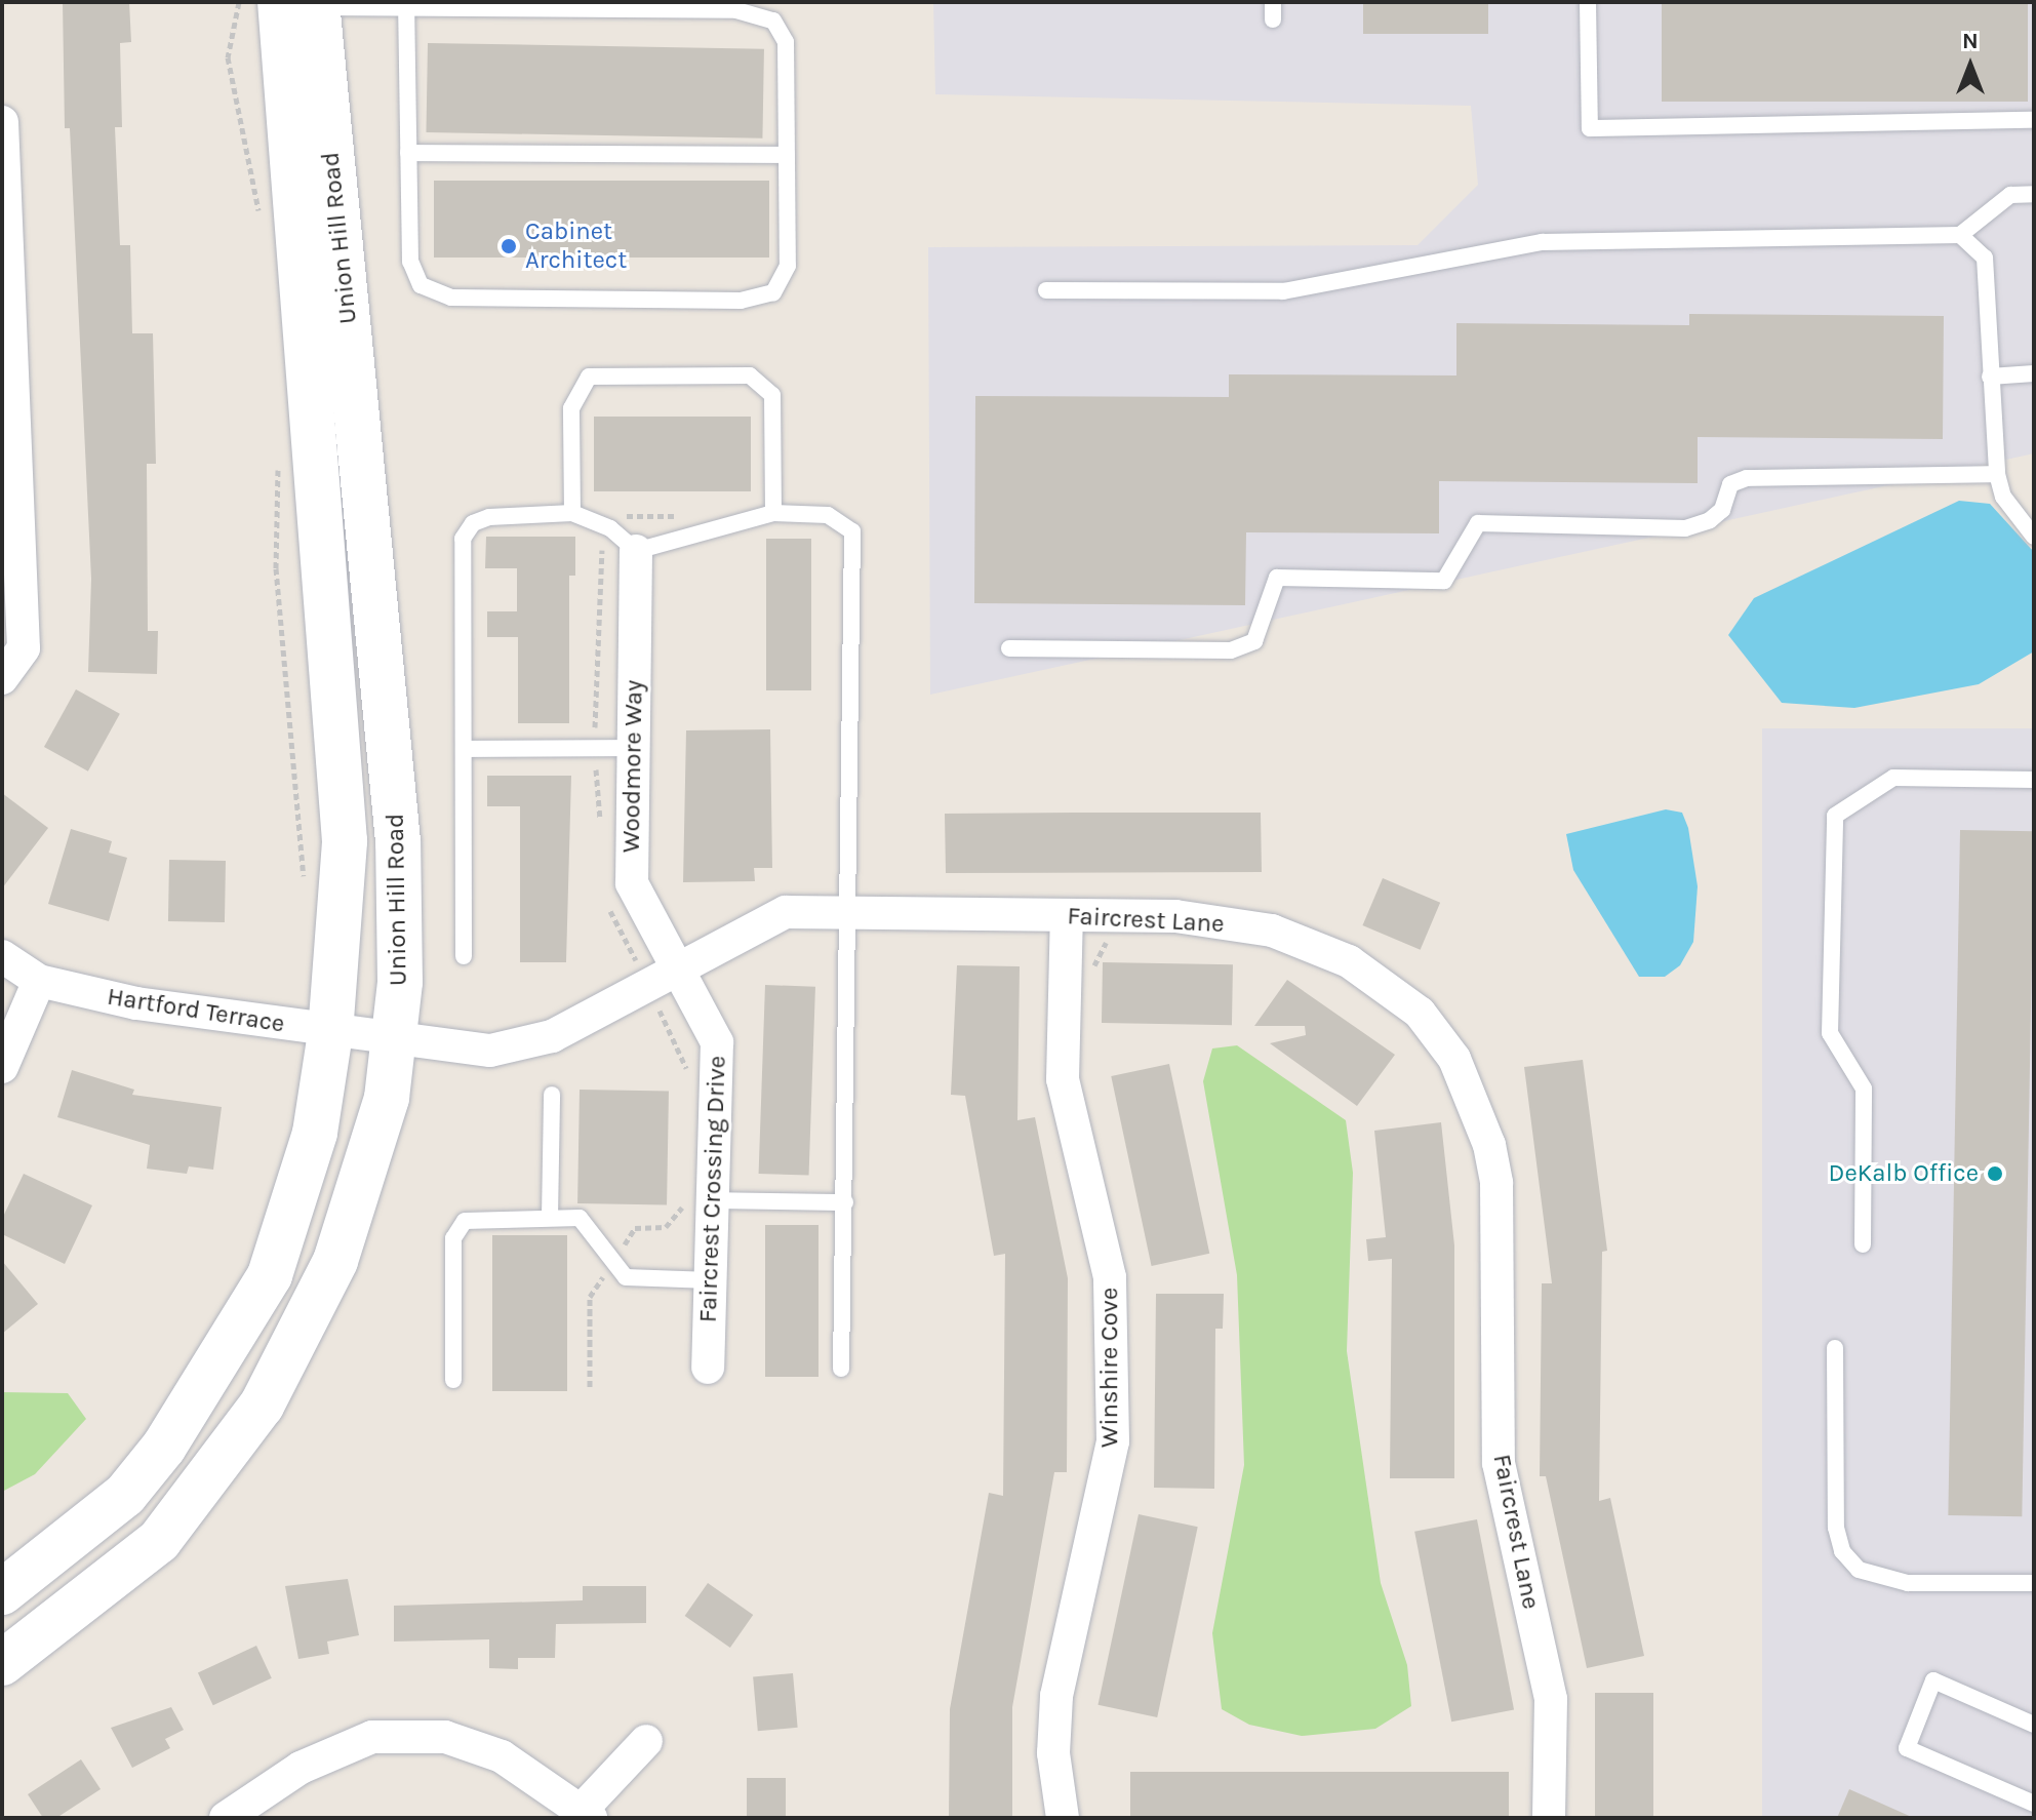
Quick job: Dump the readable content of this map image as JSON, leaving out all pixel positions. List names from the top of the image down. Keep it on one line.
{"streets":{"street":["Union Hill Road","Woodmore Way","Faircrest Lane","Hartford Terrace","Faircrest Crossing Drive","Winshire Cove"]},"crossings":[["Union Hill Road","Faircrest Lane"],["Union Hill Road","Hartford Terrace"],["Woodmore Way","Faircrest Lane"],["Woodmore Way","Faircrest Crossing Drive"],["Faircrest Lane","Hartford Terrace"],["Faircrest Lane","Faircrest Crossing Drive"],["Faircrest Lane","Winshire Cove"]],"places":["Cabinet Architect","DeKalb Office"],"north":"top"}
